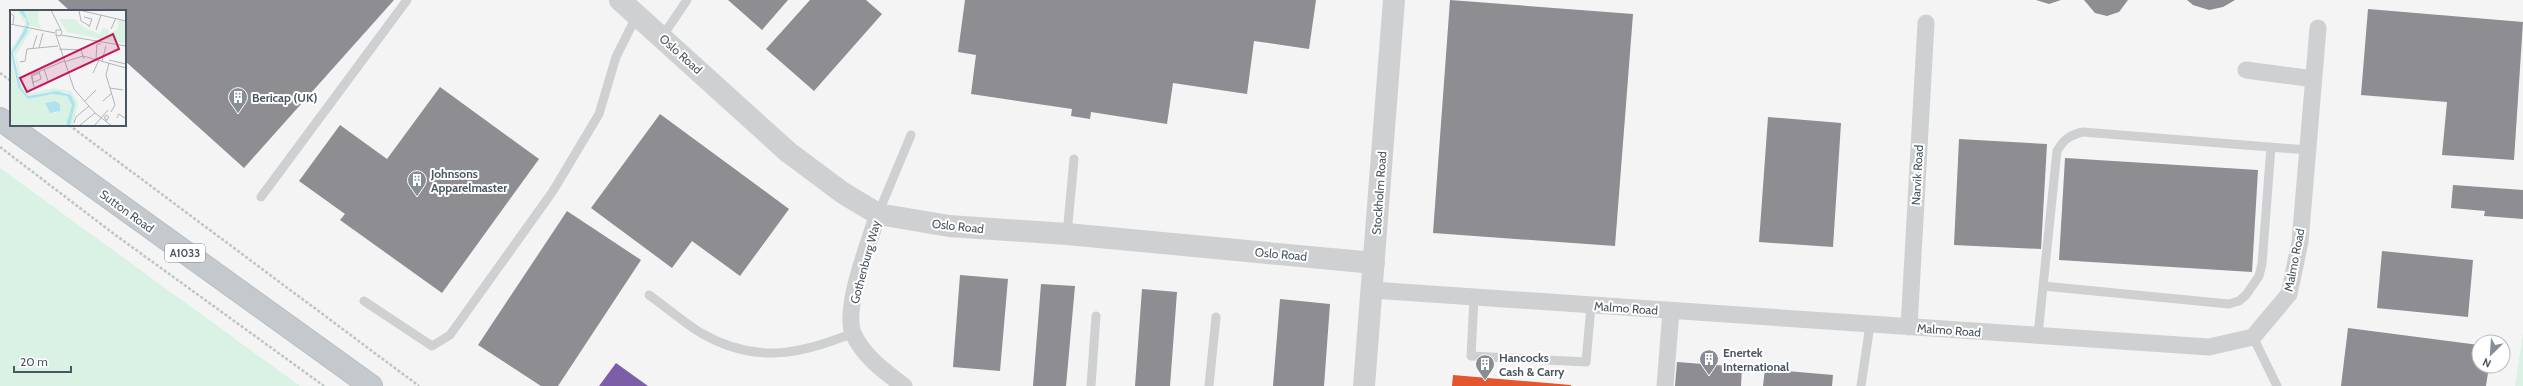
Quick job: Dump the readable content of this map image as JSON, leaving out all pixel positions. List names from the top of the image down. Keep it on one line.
{"streets":{"highway":["Sutton Road","A1033"],"street":["Oslo Road","Narvik Road","Stockholm Road","Malmo Road","Gothenburg Way"]},"crossings":[["Oslo Road","Stockholm Road"],["Oslo Road","Gothenburg Way"],["Narvik Road","Malmo Road"],["Stockholm Road","Malmo Road"]],"places":{"building":["Bericap (UK)","Johnsons Apparelmaster","Enertek International","Hancocks Cash & Carry"]},"scale_bar":"20 m","north":"bottom left"}
